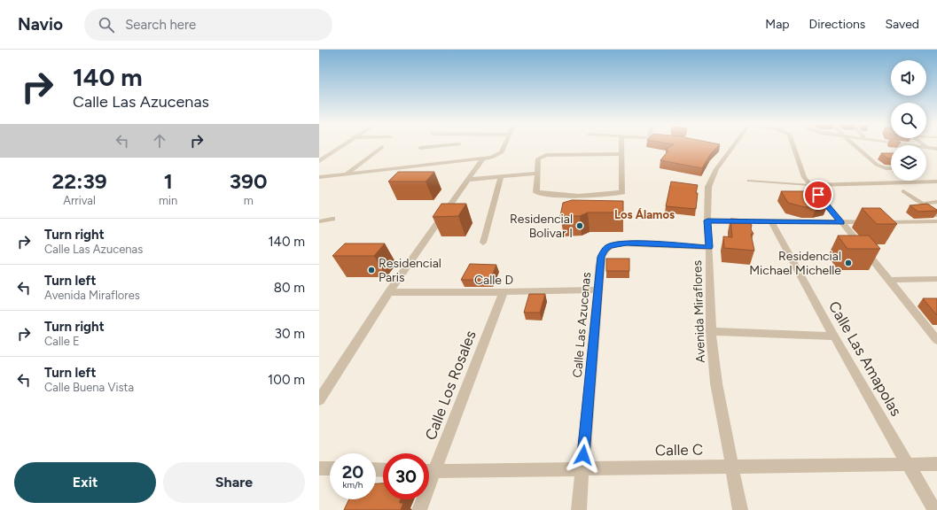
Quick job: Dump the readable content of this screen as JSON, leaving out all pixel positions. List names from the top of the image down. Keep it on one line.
{"streets":{"street":["Calle D","Avenida Miraflores","Calle Las Azucenas","Calle Las Amapolas","Calle Los Rosales","Calle C"]},"crossings":[["Calle D","Calle Las Azucenas"],["Calle D","Calle Los Rosales"],["Avenida Miraflores","Calle Las Azucenas"],["Avenida Miraflores","Calle C"],["Calle Las Azucenas","Calle C"],["Calle Las Amapolas","Calle C"]],"districts":["Los Álamos"],"places":["Residencial Bolivar I","Residencial Michael Michelle","Residencial Paris"],"page":{"header":"Navio","search":"Search here","nav":["Map","Directions","Saved"],"turn":["140 m","Calle Las Azucenas"],"eta":["22:39","Arrival","1","min","390","m"],"list":[{"name":"Turn right","note":"Calle Las Azucenas","value":"140 m"},{"name":"Turn left","note":"Avenida Miraflores","value":"80 m"},{"name":"Turn right","note":"Calle E","value":"30 m"},{"name":"Turn left","note":"Calle Buena Vista","value":"100 m"}],"speed":"20 km/h","limit":"30","buttons":["Exit","Share"]}}
